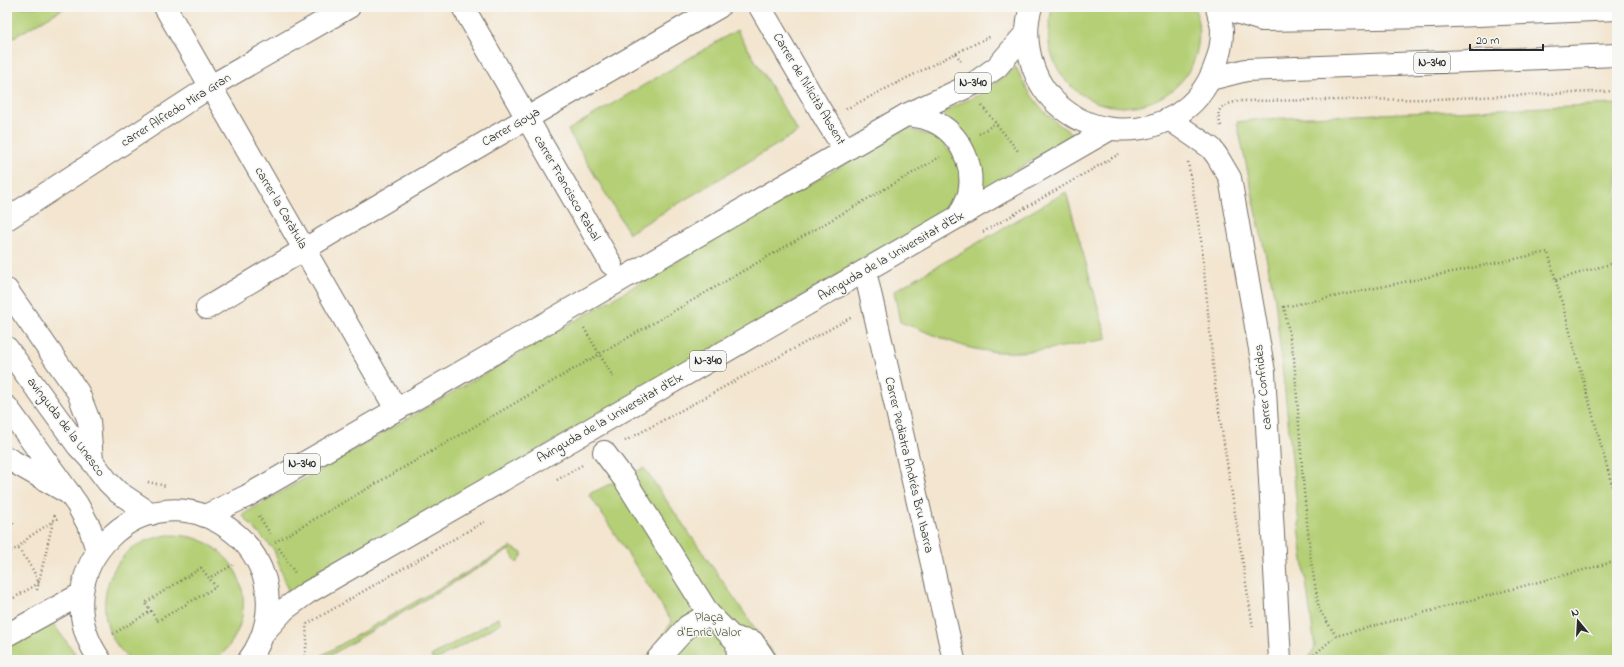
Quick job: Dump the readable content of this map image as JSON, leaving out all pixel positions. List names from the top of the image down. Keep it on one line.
{"streets":{"main road":["N-340","Carrer de l'Il·licità Absent","carrer Alfredo Mira Gran","Carrer Goya","carrer Francisco Rabal","carrer la Caràtula","Avinguda de la Universitat d'Elx","carrer Confrides","avinguda de la Unesco","Carrer Pediatra Andrés Bru Ibarra"]},"crossings":[["N-340","Carrer de l'Il·licità Absent"],["N-340","carrer la Caràtula"],["N-340","Avinguda de la Universitat d'Elx"],["N-340","avinguda de la Unesco"],["carrer Alfredo Mira Gran","carrer la Caràtula"],["Carrer Goya","carrer Francisco Rabal"],["Carrer Goya","carrer la Caràtula"],["Avinguda de la Universitat d'Elx","Carrer Pediatra Andrés Bru Ibarra"]],"parks":["Plaça d'Enric Valor"],"scale_bar":"20 m","north":"top"}
